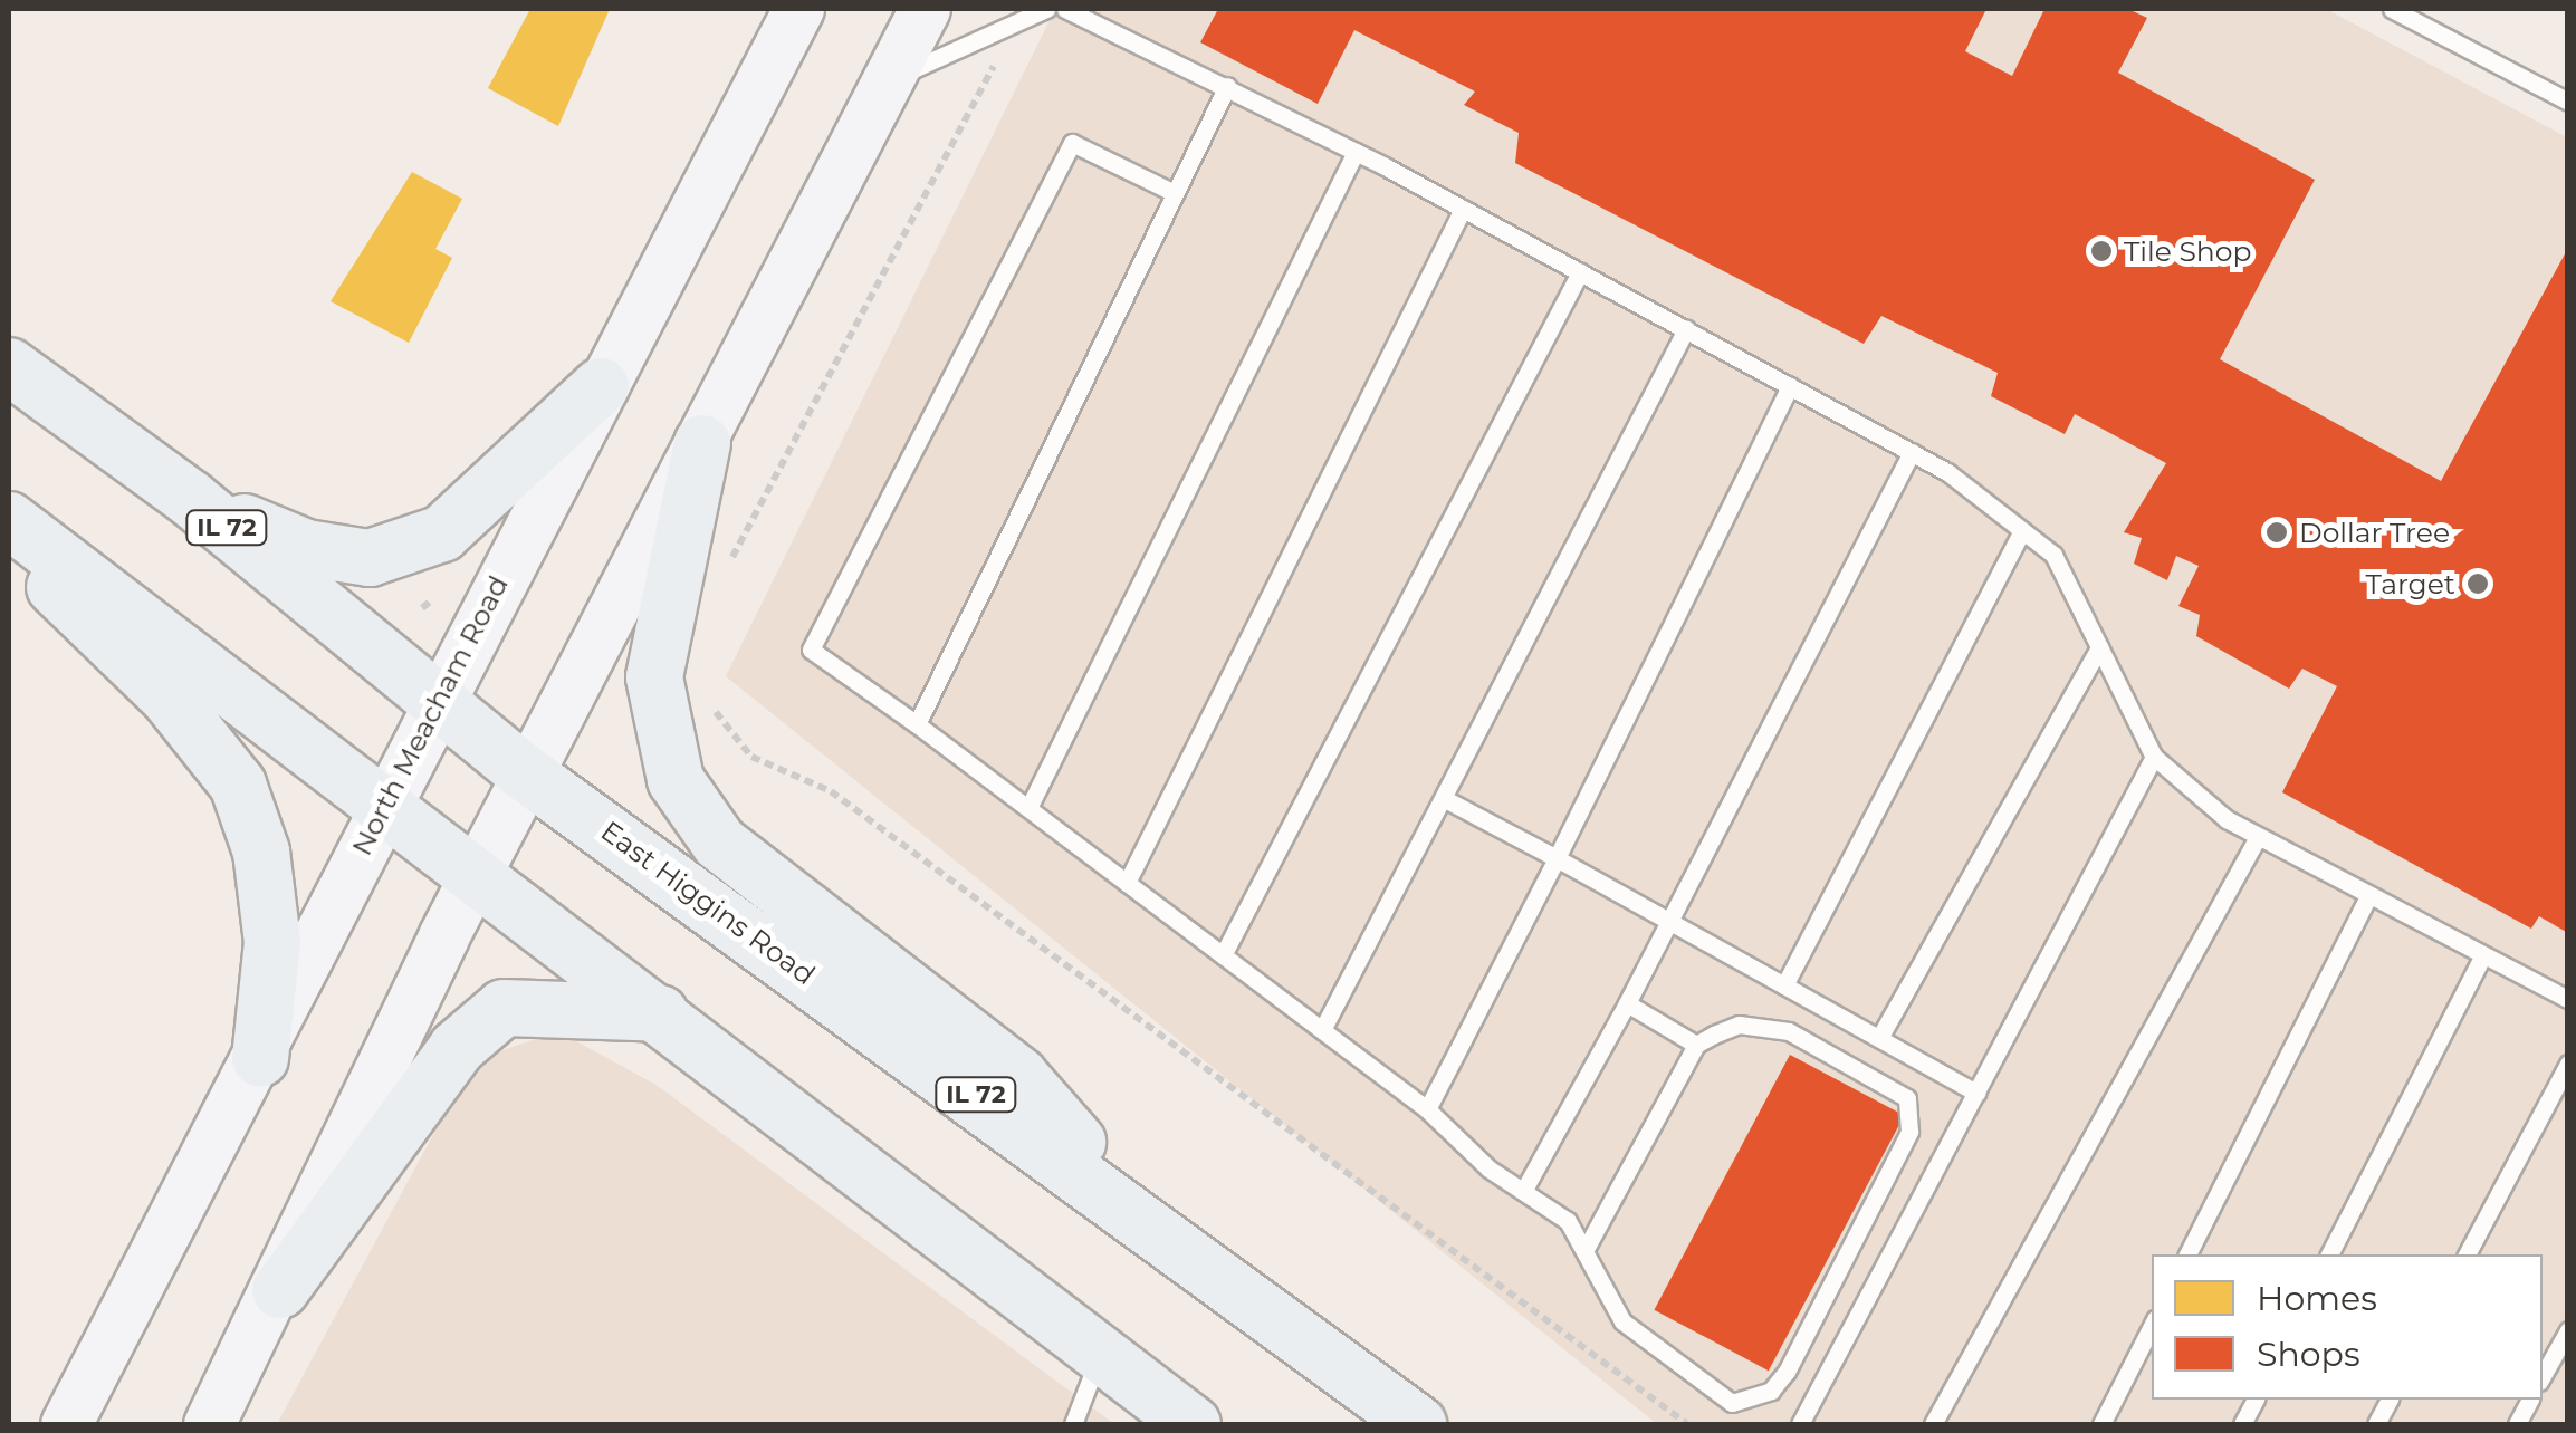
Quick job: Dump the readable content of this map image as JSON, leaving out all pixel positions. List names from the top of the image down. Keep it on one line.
{"streets":{"main road":["IL 72","North Meacham Road","East Higgins Road"]},"crossings":[["North Meacham Road","East Higgins Road"]],"places":["Tile Shop","Dollar Tree","Target"],"legend":["Homes","Shops"]}
